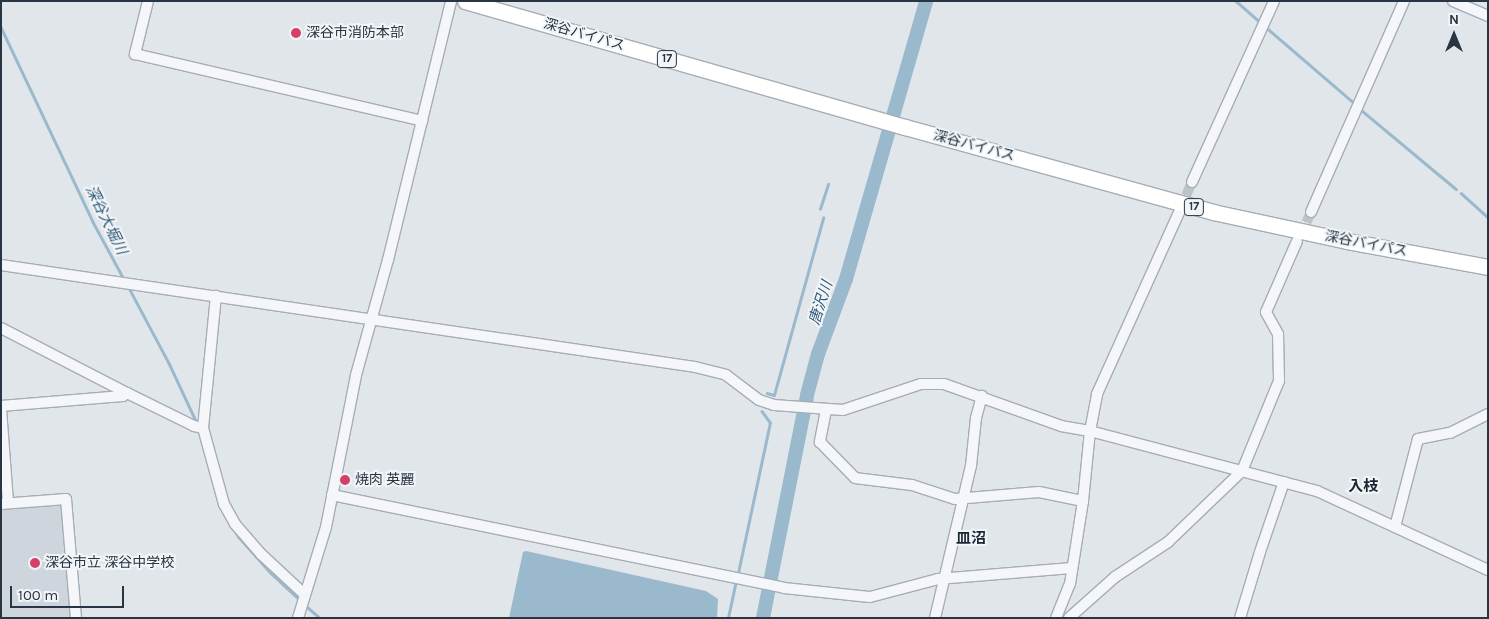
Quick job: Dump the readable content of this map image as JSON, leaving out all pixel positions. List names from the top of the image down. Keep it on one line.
{"streets":{"highway":["深谷バイパス","17"]},"districts":["入枝","皿沼"],"water":["深谷大堀川","唐沢川"],"places":["深谷市消防本部","焼肉 英麗","深谷市立 深谷中学校"],"scale_bar":"100 m","north":"top"}
